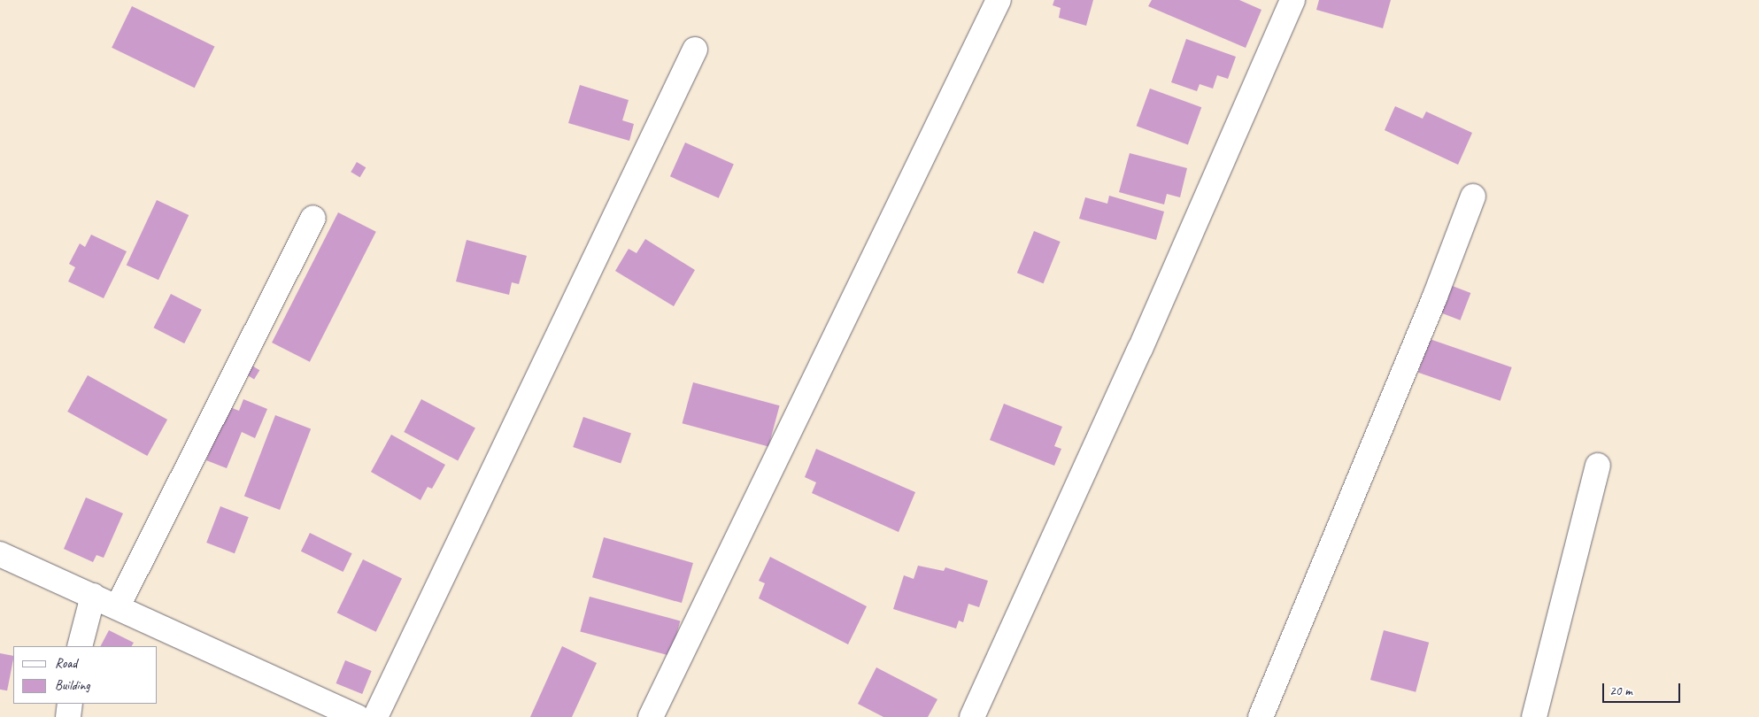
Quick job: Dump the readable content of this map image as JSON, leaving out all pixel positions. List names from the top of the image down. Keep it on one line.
{"legend":["Road","Building"],"scale_bar":"20 m"}
